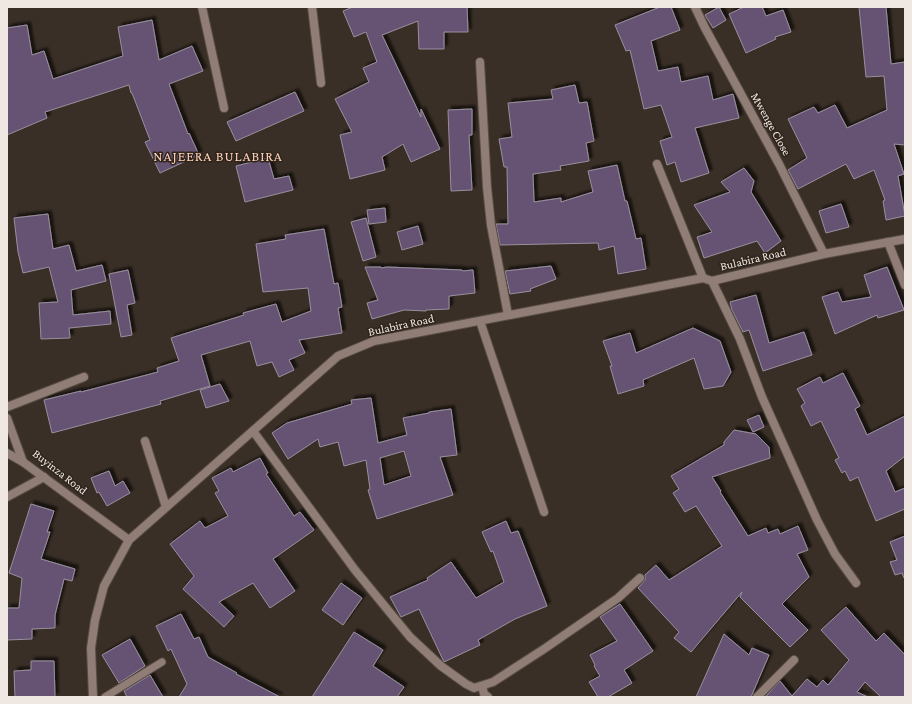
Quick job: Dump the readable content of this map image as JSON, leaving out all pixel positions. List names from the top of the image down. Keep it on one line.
{"streets":{"street":["Mwenge Close","Bulabira Road","Buyinza Road"]},"crossings":[["Mwenge Close","Bulabira Road"],["Bulabira Road","Buyinza Road"]],"districts":["NAJEERA BULABIRA"]}
